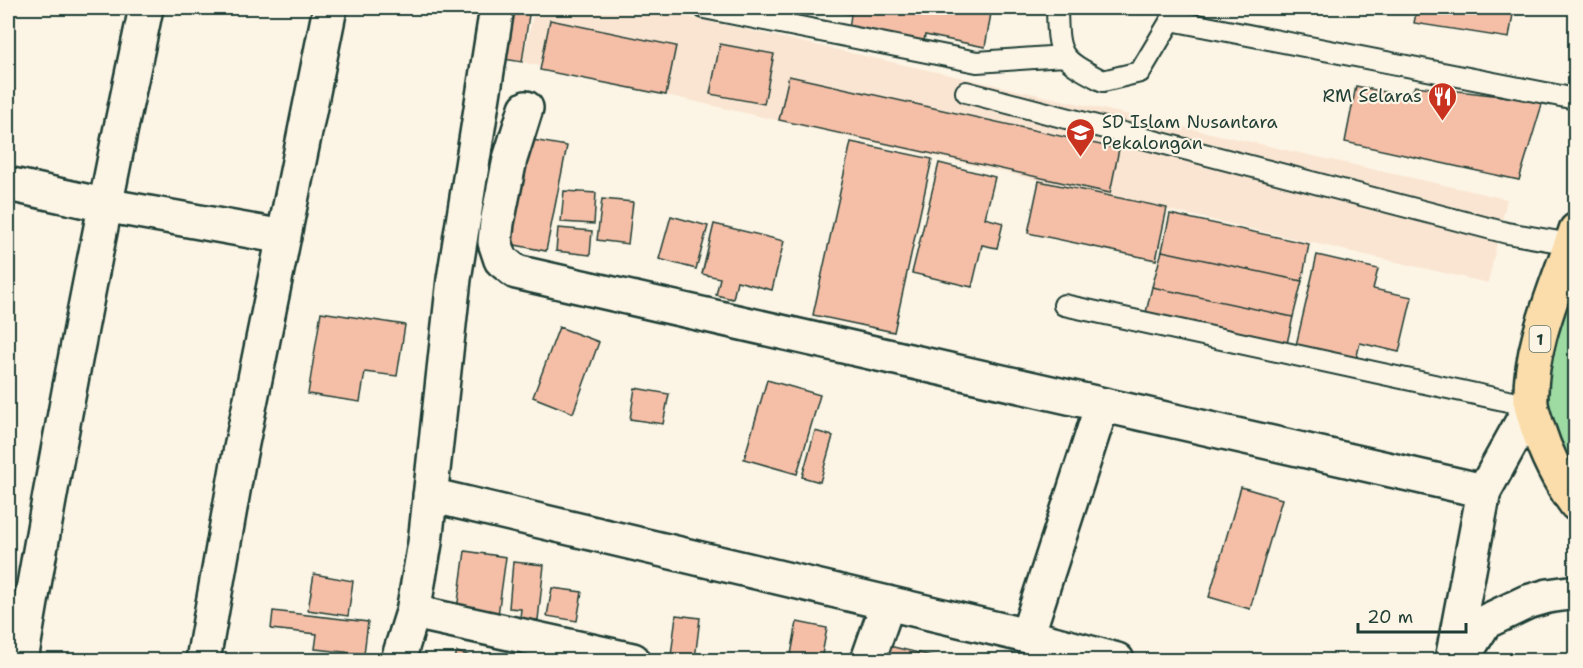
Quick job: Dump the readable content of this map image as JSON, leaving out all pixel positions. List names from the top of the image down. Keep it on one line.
{"streets":{"highway":["1"]},"places":{"restaurant":["RM Selaras"],"school or university":["SD Islam Nusantara Pekalongan"]},"scale_bar":"20 m"}
